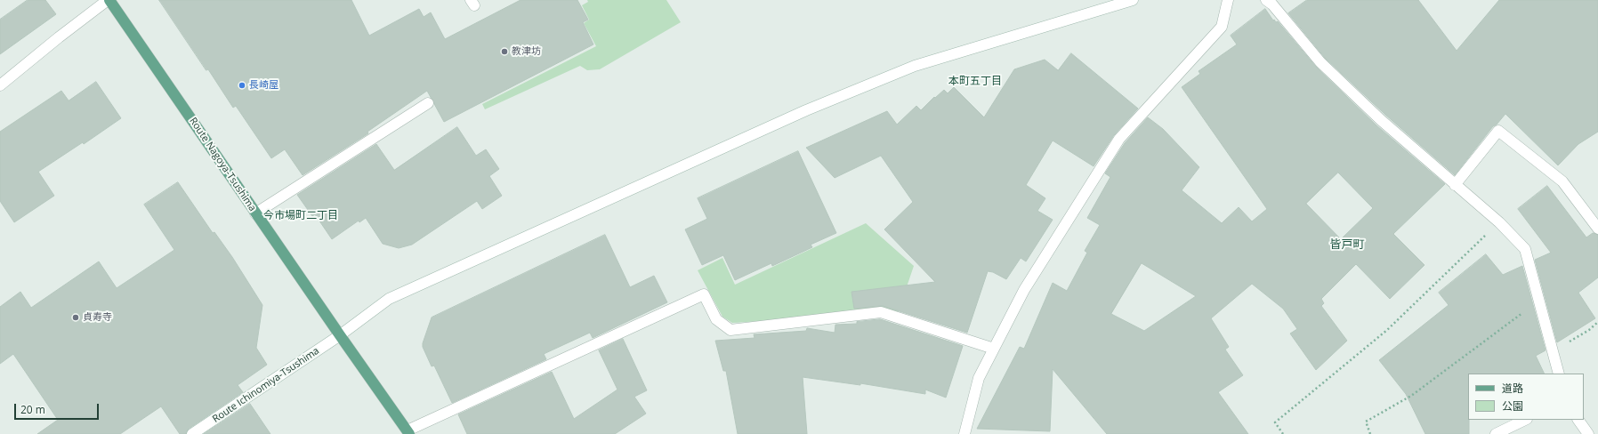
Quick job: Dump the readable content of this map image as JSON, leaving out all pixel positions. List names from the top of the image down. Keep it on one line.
{"streets":{"main road":["Route Nagoya-Tsushima"],"street":["Route Ichinomiya-Tsushima"]},"crossings":[["Route Nagoya-Tsushima","Route Ichinomiya-Tsushima"]],"districts":["本町五丁目","今市場町二丁目","皆戸町"],"places":["教津坊","長崎屋","貞寿寺"],"legend":["道路","公園"],"scale_bar":"20 m"}
